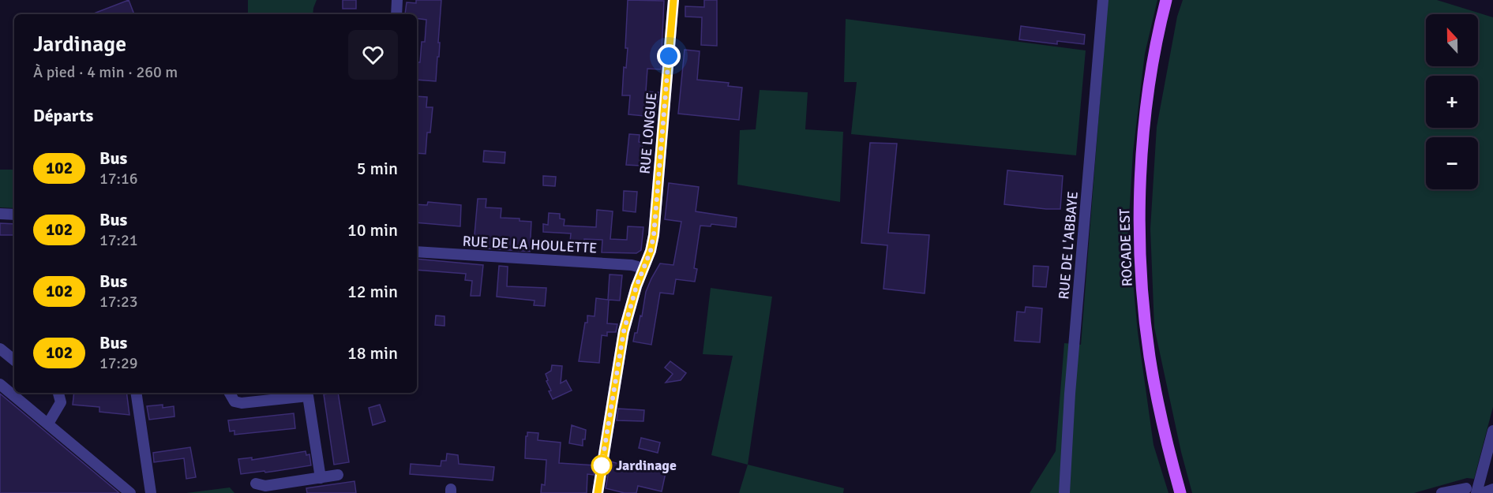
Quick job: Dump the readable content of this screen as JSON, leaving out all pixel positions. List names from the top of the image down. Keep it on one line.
{"streets":{"main road":["ROCADE EST"],"street":["RUE LONGUE","RUE DE LA HOULETTE","RUE DE L'ABBAYE"]},"crossings":[["RUE LONGUE","RUE DE LA HOULETTE"]],"places":["Jardinage"],"lines":["bus line 102"],"north":"top","page":{"map_buttons":["+","−"],"heading":[["Jardinage","À pied · 4 min · 260 m"],"Départs"],"list":[{"mark":"102","name":"Bus","note":"17:16","value":"5 min"},{"mark":"102","name":"Bus","note":"17:21","value":"10 min"},{"mark":"102","name":"Bus","note":"17:23","value":"12 min"},{"mark":"102","name":"Bus","note":"17:29","value":"18 min"}]}}
